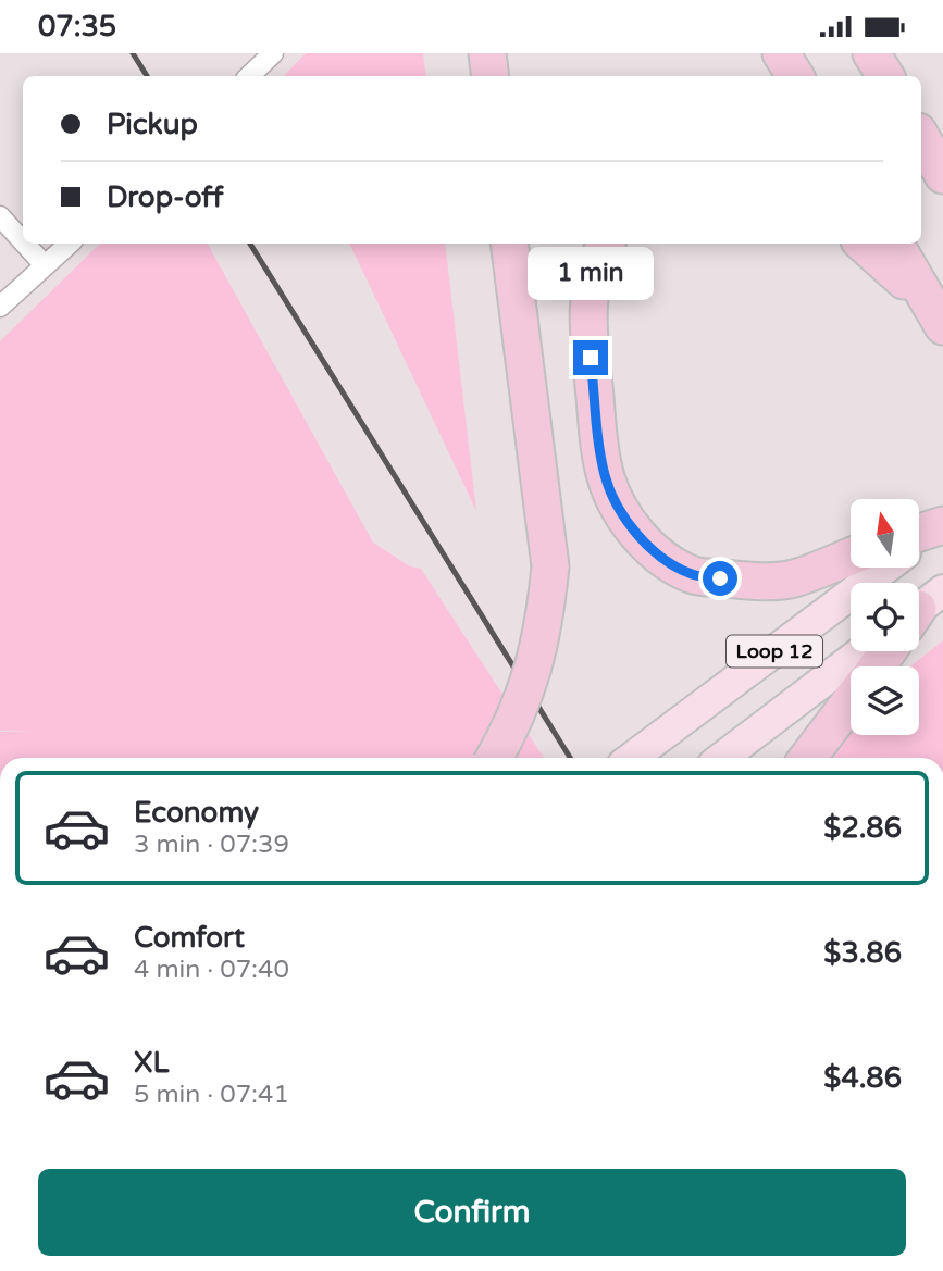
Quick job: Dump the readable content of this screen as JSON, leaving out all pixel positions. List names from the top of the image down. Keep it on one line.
{"streets":{"main road":["Loop 12"]},"north":"top","page":{"status":"07:35","banner":["Pickup","Drop-off"],"bubble":"1 min","list":[{"name":"Economy","note":"3 min · 07:39","value":"$2.86"},{"name":"Comfort","note":"4 min · 07:40","value":"$3.86"},{"name":"XL","note":"5 min · 07:41","value":"$4.86"}],"buttons":"Confirm"}}
